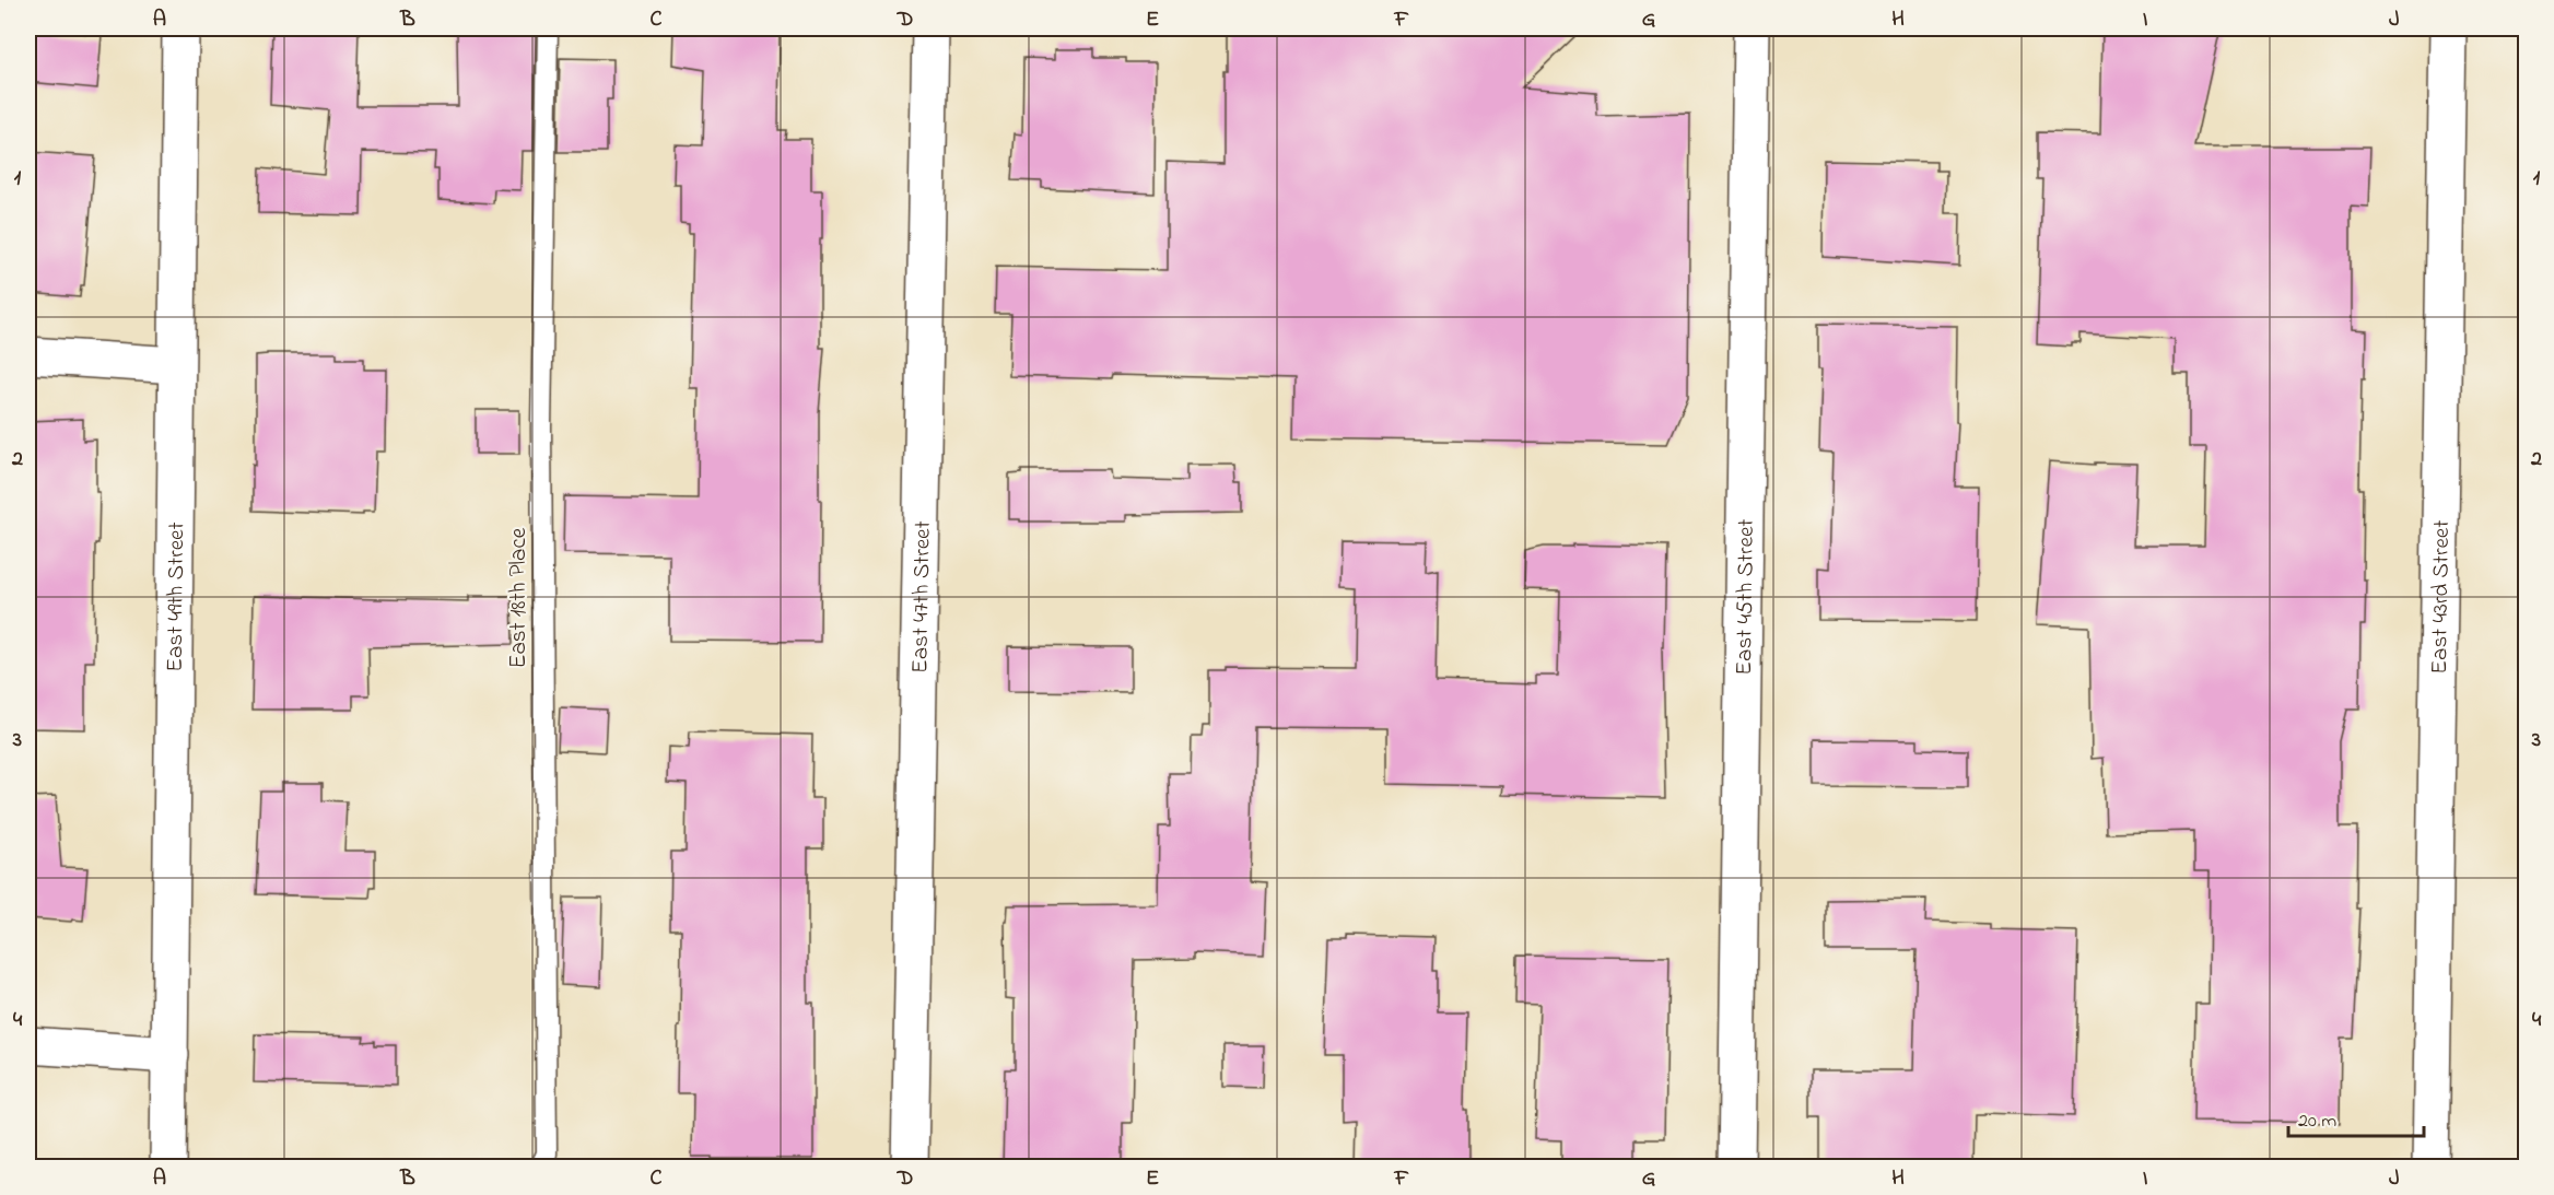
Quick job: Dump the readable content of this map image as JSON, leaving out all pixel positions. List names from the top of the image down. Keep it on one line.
{"streets":{"street":["East 47th Street","East 49th Street","East 45th Street","East 43rd Street"],"lane":["East 18th Place"]},"scale_bar":"20 m","grid":{"columns":["A","B","C","D","E","F","G","H","I","J"],"rows":["1","2","3","4"]}}
